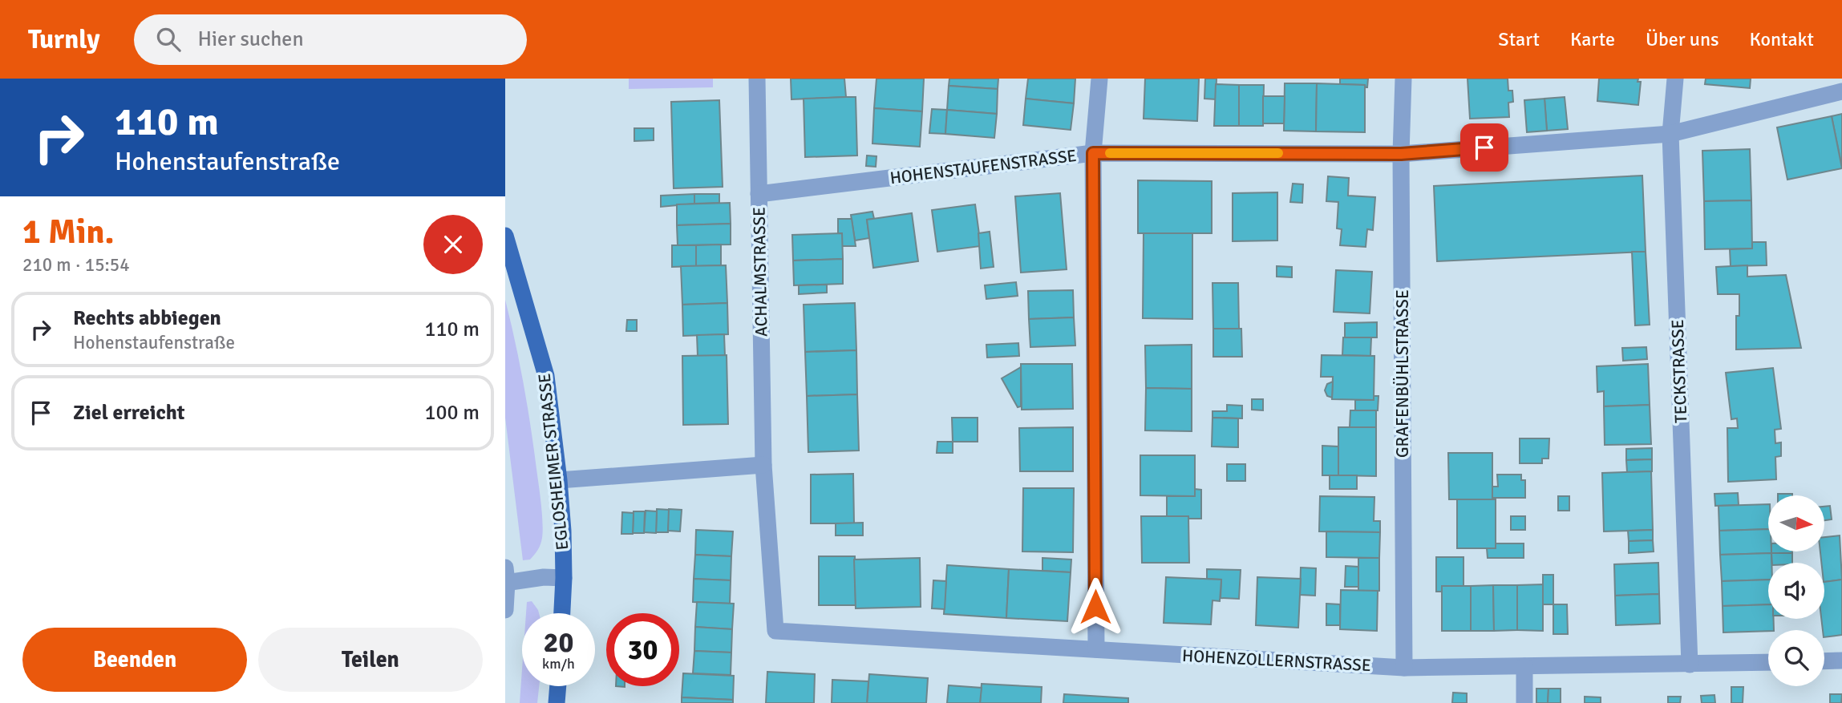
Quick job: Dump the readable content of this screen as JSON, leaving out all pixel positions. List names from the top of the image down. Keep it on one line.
{"streets":{"main road":["EGLOSHEIMER STRASSE"],"street":["HOHENSTAUFENSTRASSE","ACHALMSTRASSE","TECKSTRASSE","GRAFENBÜHLSTRASSE","HOHENZOLLERNSTRASSE"]},"crossings":[["HOHENSTAUFENSTRASSE","ACHALMSTRASSE"],["HOHENSTAUFENSTRASSE","TECKSTRASSE"],["HOHENSTAUFENSTRASSE","GRAFENBÜHLSTRASSE"],["ACHALMSTRASSE","HOHENZOLLERNSTRASSE"],["TECKSTRASSE","HOHENZOLLERNSTRASSE"],["GRAFENBÜHLSTRASSE","HOHENZOLLERNSTRASSE"]],"north":"right","page":{"header":"Turnly","search":"Hier suchen","nav":["Start","Karte","Über uns","Kontakt"],"turn":["110 m","Hohenstaufenstraße"],"heading":["1 Min.","210 m · 15:54"],"list":[{"name":"Rechts abbiegen","note":"Hohenstaufenstraße","value":"110 m"},{"name":"Ziel erreicht","value":"100 m"}],"speed":"20 km/h","limit":"30","buttons":["Beenden","Teilen"]}}
